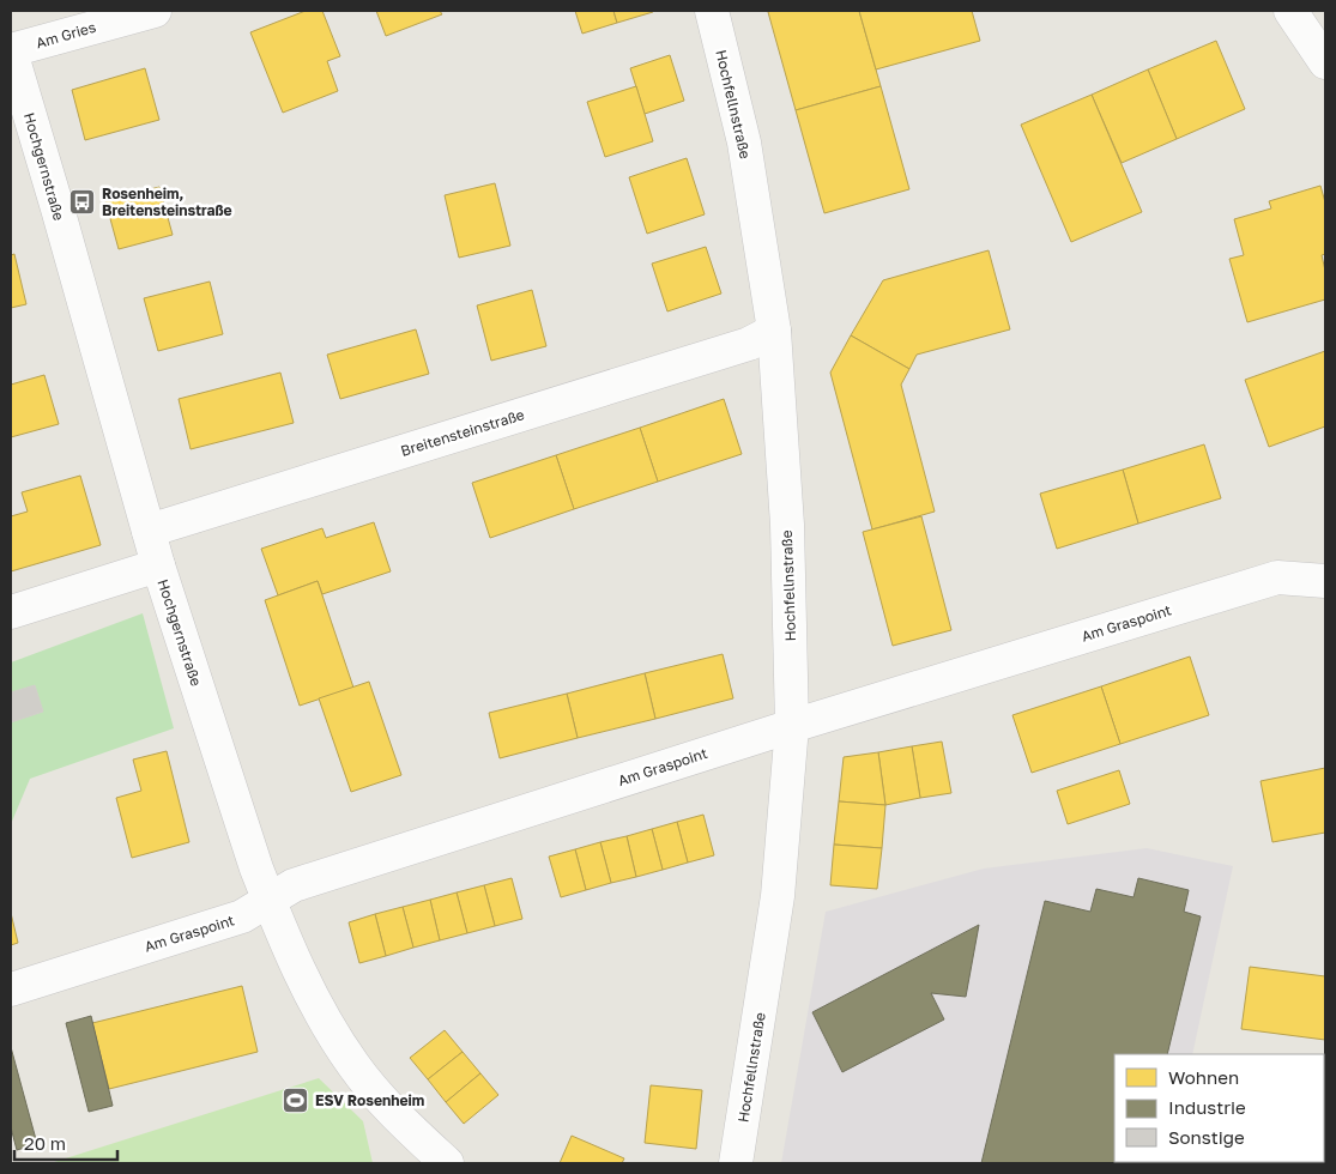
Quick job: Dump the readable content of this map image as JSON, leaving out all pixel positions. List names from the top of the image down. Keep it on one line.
{"streets":{"street":["Am Gries","Hochfellnstraße","Hochgernstraße","Breitensteinstraße","Am Graspoint"]},"crossings":[["Am Gries","Hochgernstraße"],["Hochfellnstraße","Breitensteinstraße"],["Hochfellnstraße","Am Graspoint"],["Hochgernstraße","Breitensteinstraße"],["Hochgernstraße","Am Graspoint"]],"places":{"bus stop":["Rosenheim, Breitensteinstraße"],"sports":["ESV Rosenheim"]},"legend":["Wohnen","Industrie","Sonstige"],"scale_bar":"20 m"}
